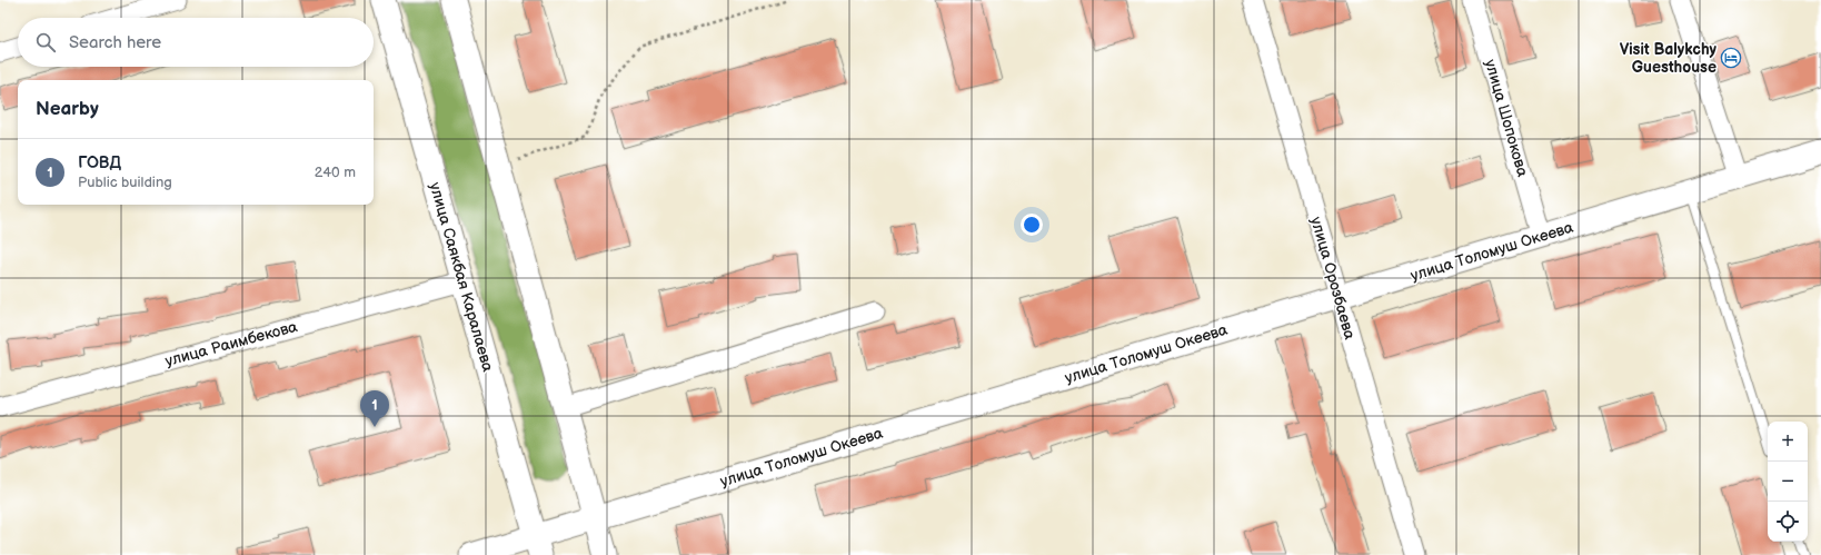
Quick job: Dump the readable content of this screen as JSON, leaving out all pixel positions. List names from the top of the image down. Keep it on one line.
{"streets":{"street":["улица Шопокова","улица Толомуш Океева","улица Саякбая Каралаева","улица Орозбаева","улица Раимбекова"]},"crossings":[["улица Шопокова","улица Толомуш Океева"],["улица Толомуш Океева","улица Саякбая Каралаева"],["улица Толомуш Океева","улица Орозбаева"],["улица Саякбая Каралаева","улица Раимбекова"]],"places":{"hotel":["Visit Balykchy Guesthouse"]},"page":{"search":"Search here","heading":"Nearby","list":[{"mark":"1","name":"ГОВД","note":"Public building","value":"240 m"}],"pins":"1","map_buttons":["+","−"]}}
